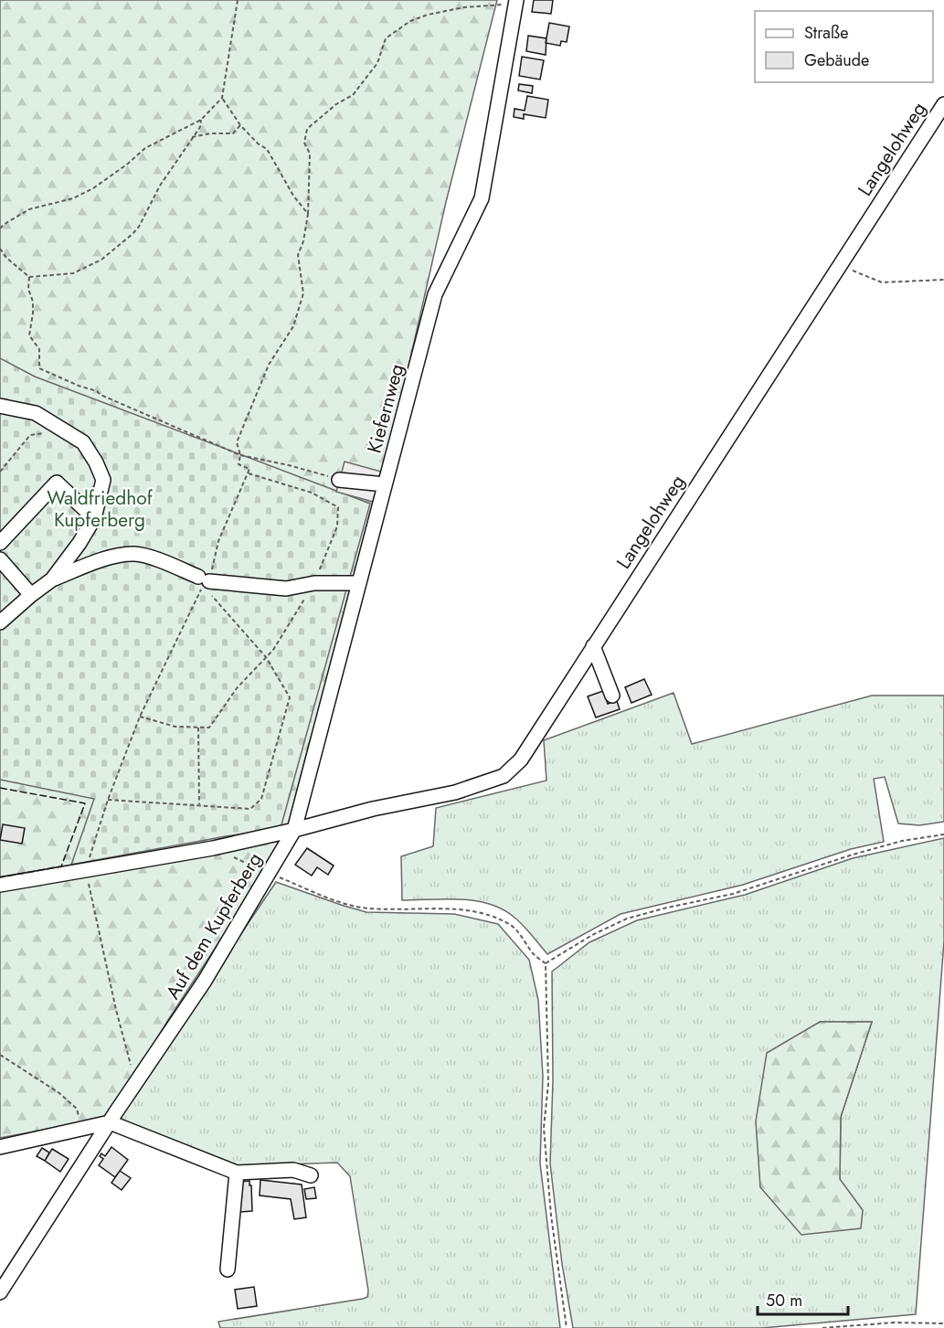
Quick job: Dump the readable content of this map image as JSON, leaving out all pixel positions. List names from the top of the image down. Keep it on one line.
{"streets":{"street":["Langelohweg","Kiefernweg","Auf dem Kupferberg"]},"crossings":[["Langelohweg","Kiefernweg"],["Langelohweg","Auf dem Kupferberg"],["Kiefernweg","Auf dem Kupferberg"]],"parks":["Waldfriedhof Kupferberg"],"legend":["Straße","Gebäude"],"scale_bar":"50 m"}
